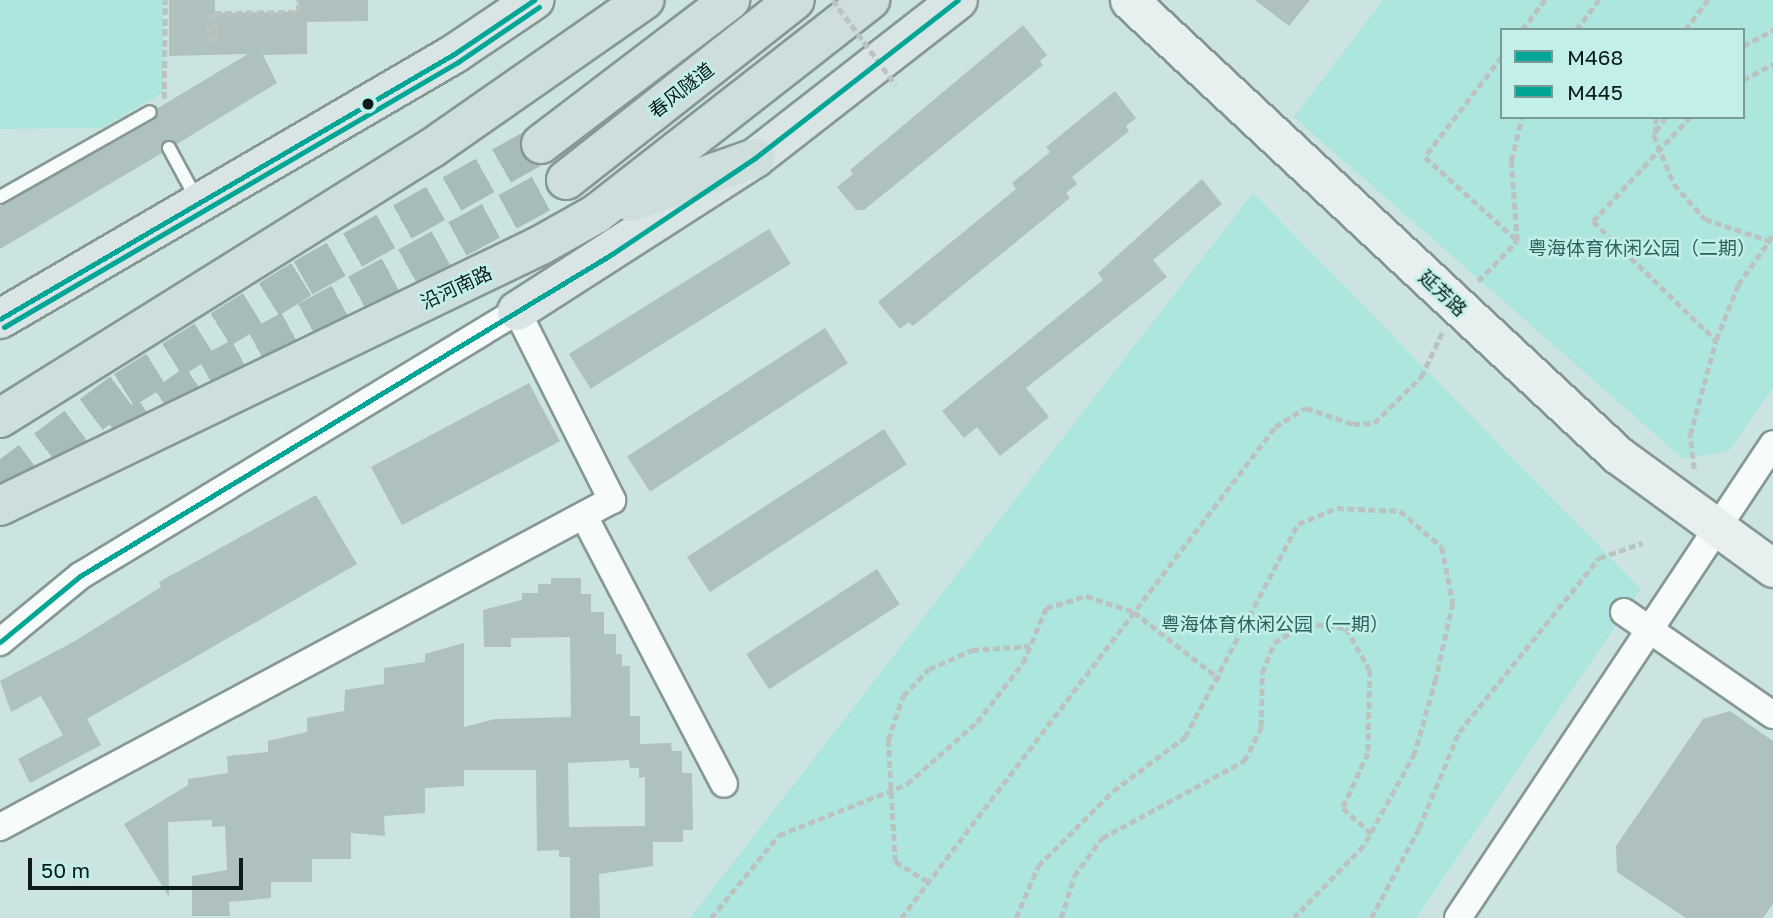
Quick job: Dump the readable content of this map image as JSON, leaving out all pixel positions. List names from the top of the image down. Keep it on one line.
{"streets":{"highway":["春风隧道","沿河南路"],"main road":["延芳路"]},"parks":["粤海体育休闲公园（二期）","粤海体育休闲公园（一期）"],"lines":["transit line M468","transit line M445"],"legend":["M468","M445"],"scale_bar":"50 m"}
